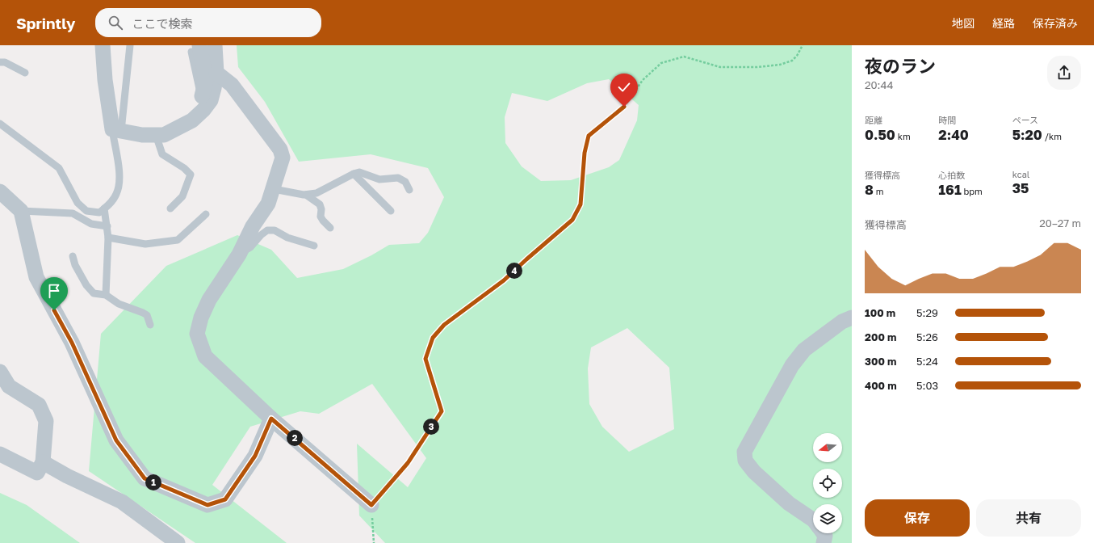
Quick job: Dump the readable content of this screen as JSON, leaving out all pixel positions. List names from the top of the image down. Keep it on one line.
{"north":"left","page":{"header":"Sprintly","search":"ここで検索","nav":["地図","経路","保存済み"],"heading":["夜のラン","20:44"],"stats":[["距離","0.50 km"],["時間","2:40"],["ペース","5:20 /km"],["獲得標高","8 m"],["心拍数","161 bpm"],["kcal","35"]],"chart":["獲得標高","20–27 m"],"pins":["4","3","2","1"],"list":[{"name":"100 m","note":"5:29"},{"name":"200 m","note":"5:26"},{"name":"300 m","note":"5:24"},{"name":"400 m","note":"5:03"}],"buttons":["保存","共有"]}}
